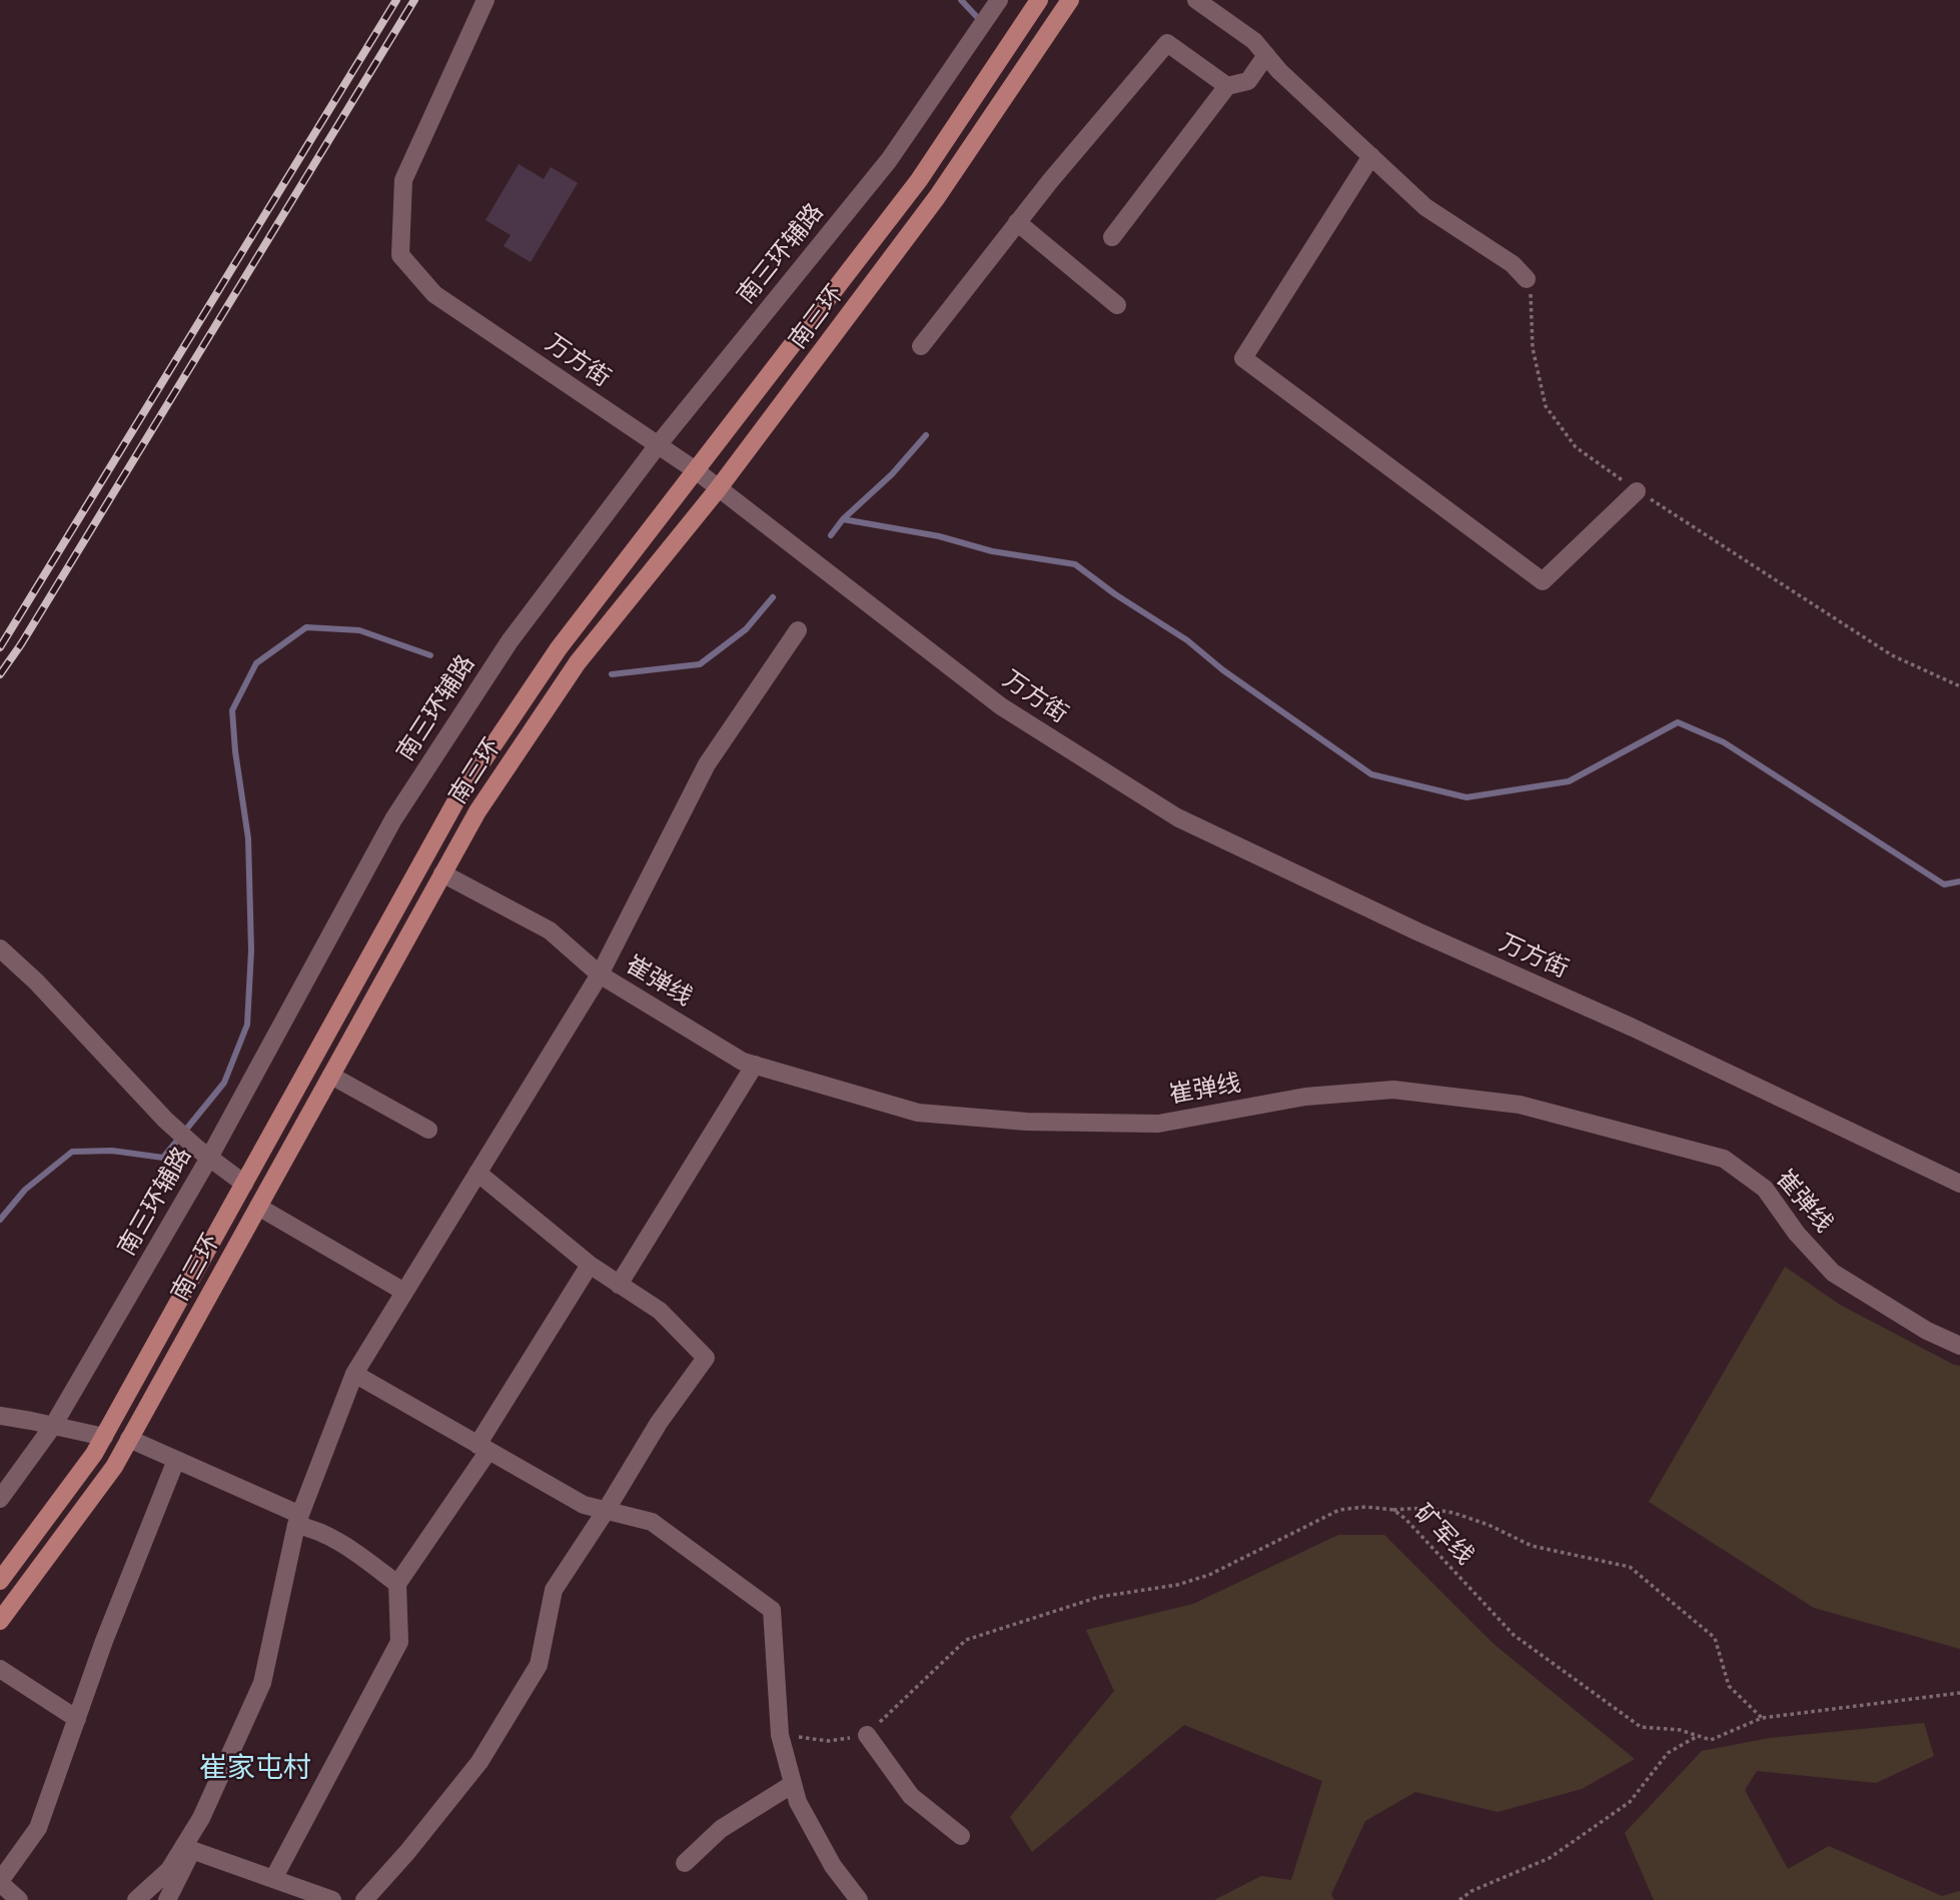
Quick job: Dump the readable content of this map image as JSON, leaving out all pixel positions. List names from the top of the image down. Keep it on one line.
{"streets":{"main road":["南三环"],"street":["南三环辅路","万方街","崔弹线"],"path":["矿军线"]},"crossings":[["南三环辅路","万方街"],["南三环","万方街"],["南三环","崔弹线"]],"districts":["崔家屯村"]}
